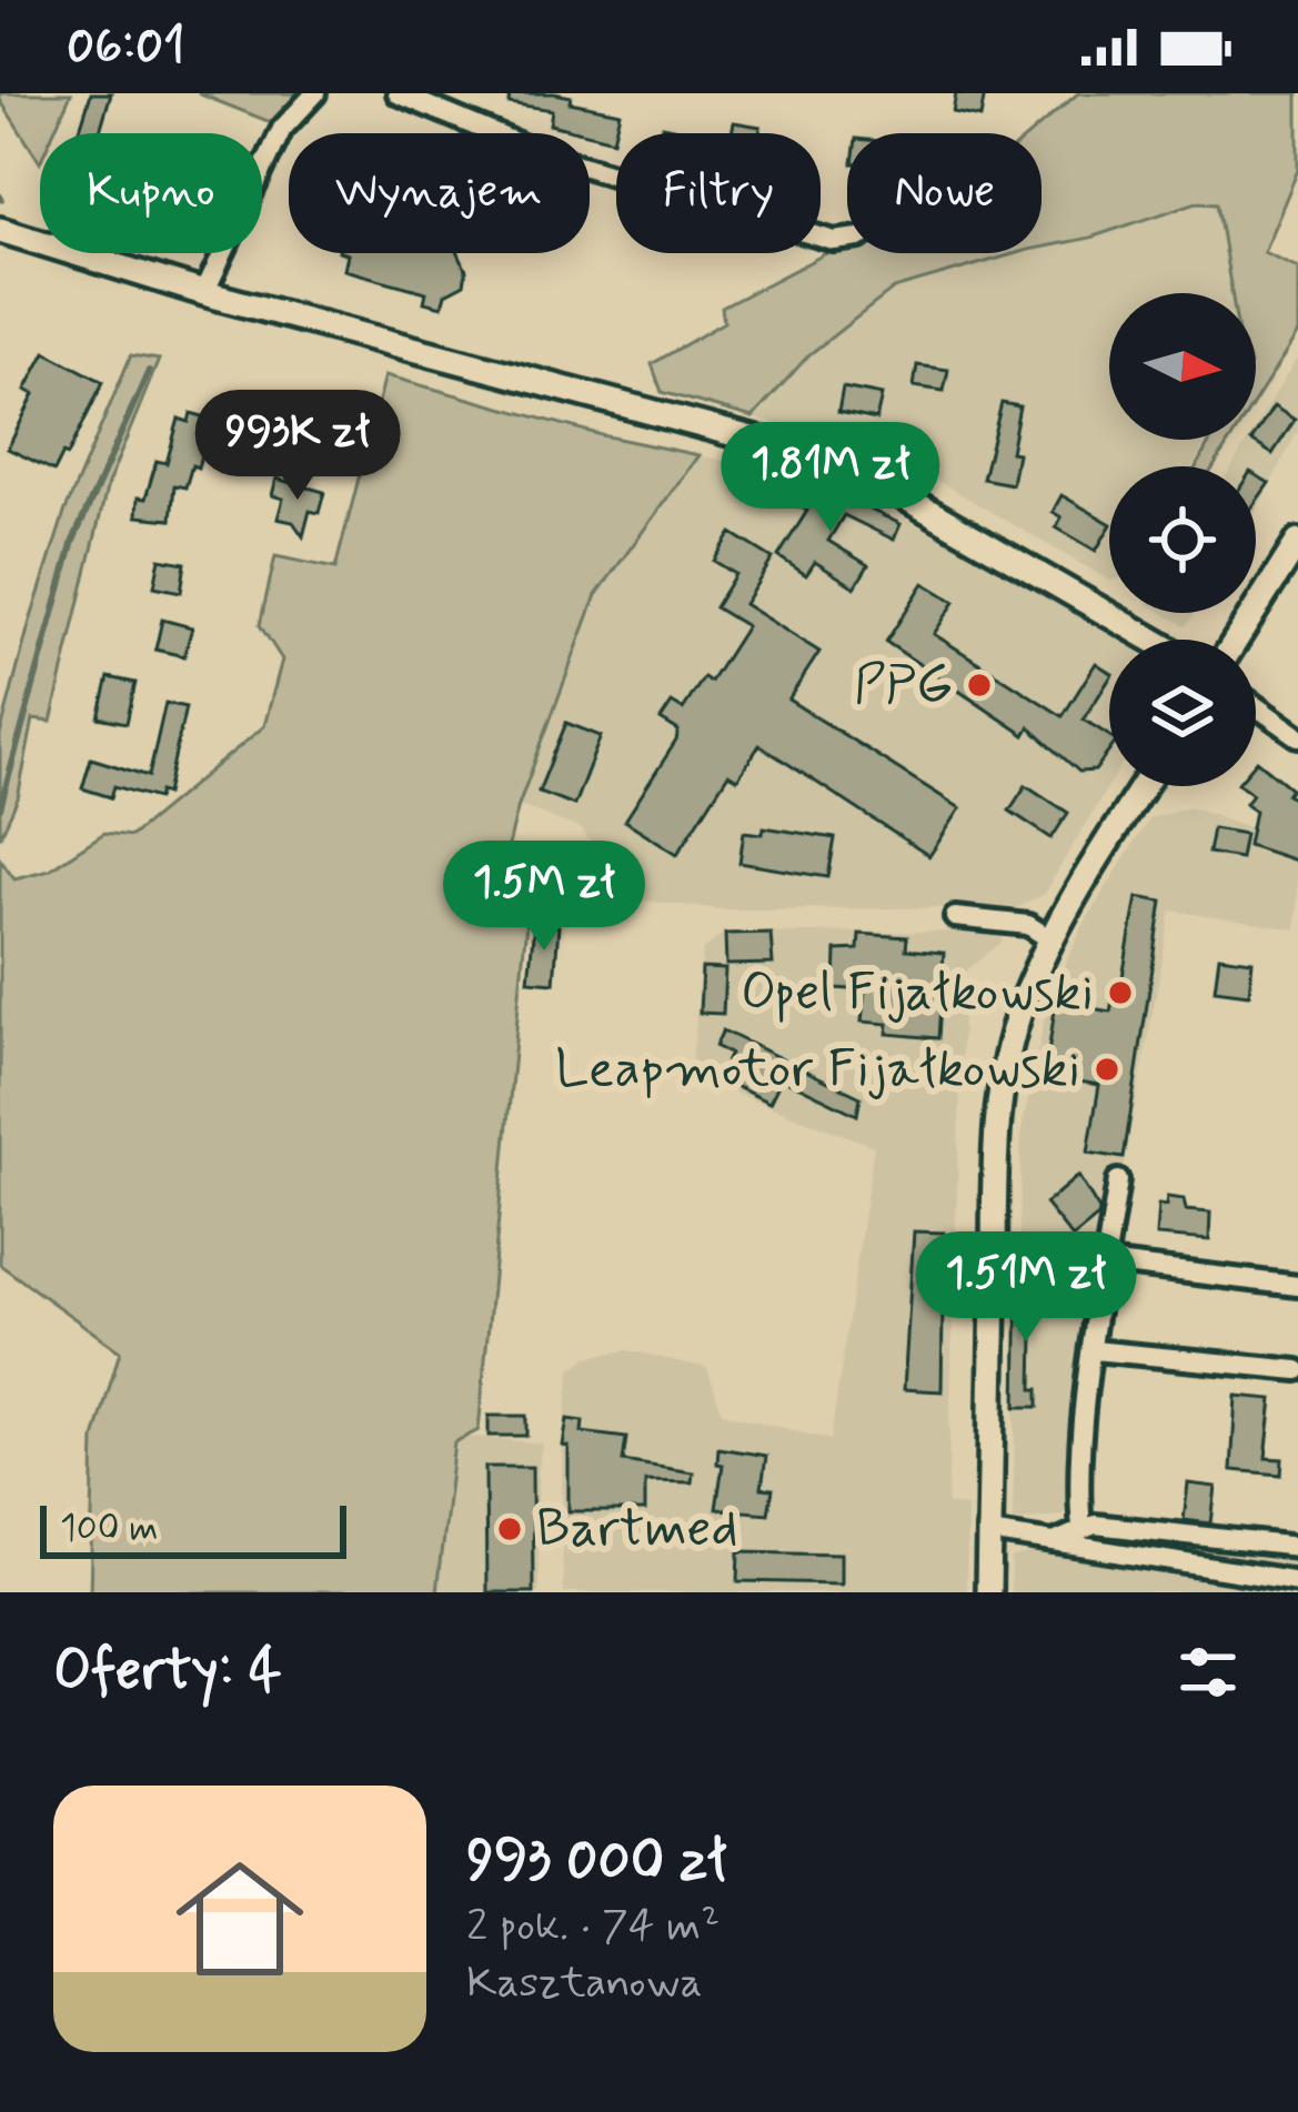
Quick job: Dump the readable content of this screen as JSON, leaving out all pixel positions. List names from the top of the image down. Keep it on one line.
{"places":["PPG","Opel Fijałkowski","Leapmotor Fijałkowski","Bartmed"],"scale_bar":"100 m","north":"right","page":{"status":"06:01","chip":["Kupno","Wynajem","Filtry","Nowe"],"price":["993K zł","1.81M zł","1.5M zł","1.51M zł"],"scale":"100 m","heading":"Oferty: 4","list":[{"name":"993 000 zł","note":"2 pok. · 74 m² · Kasztanowa"}]}}
